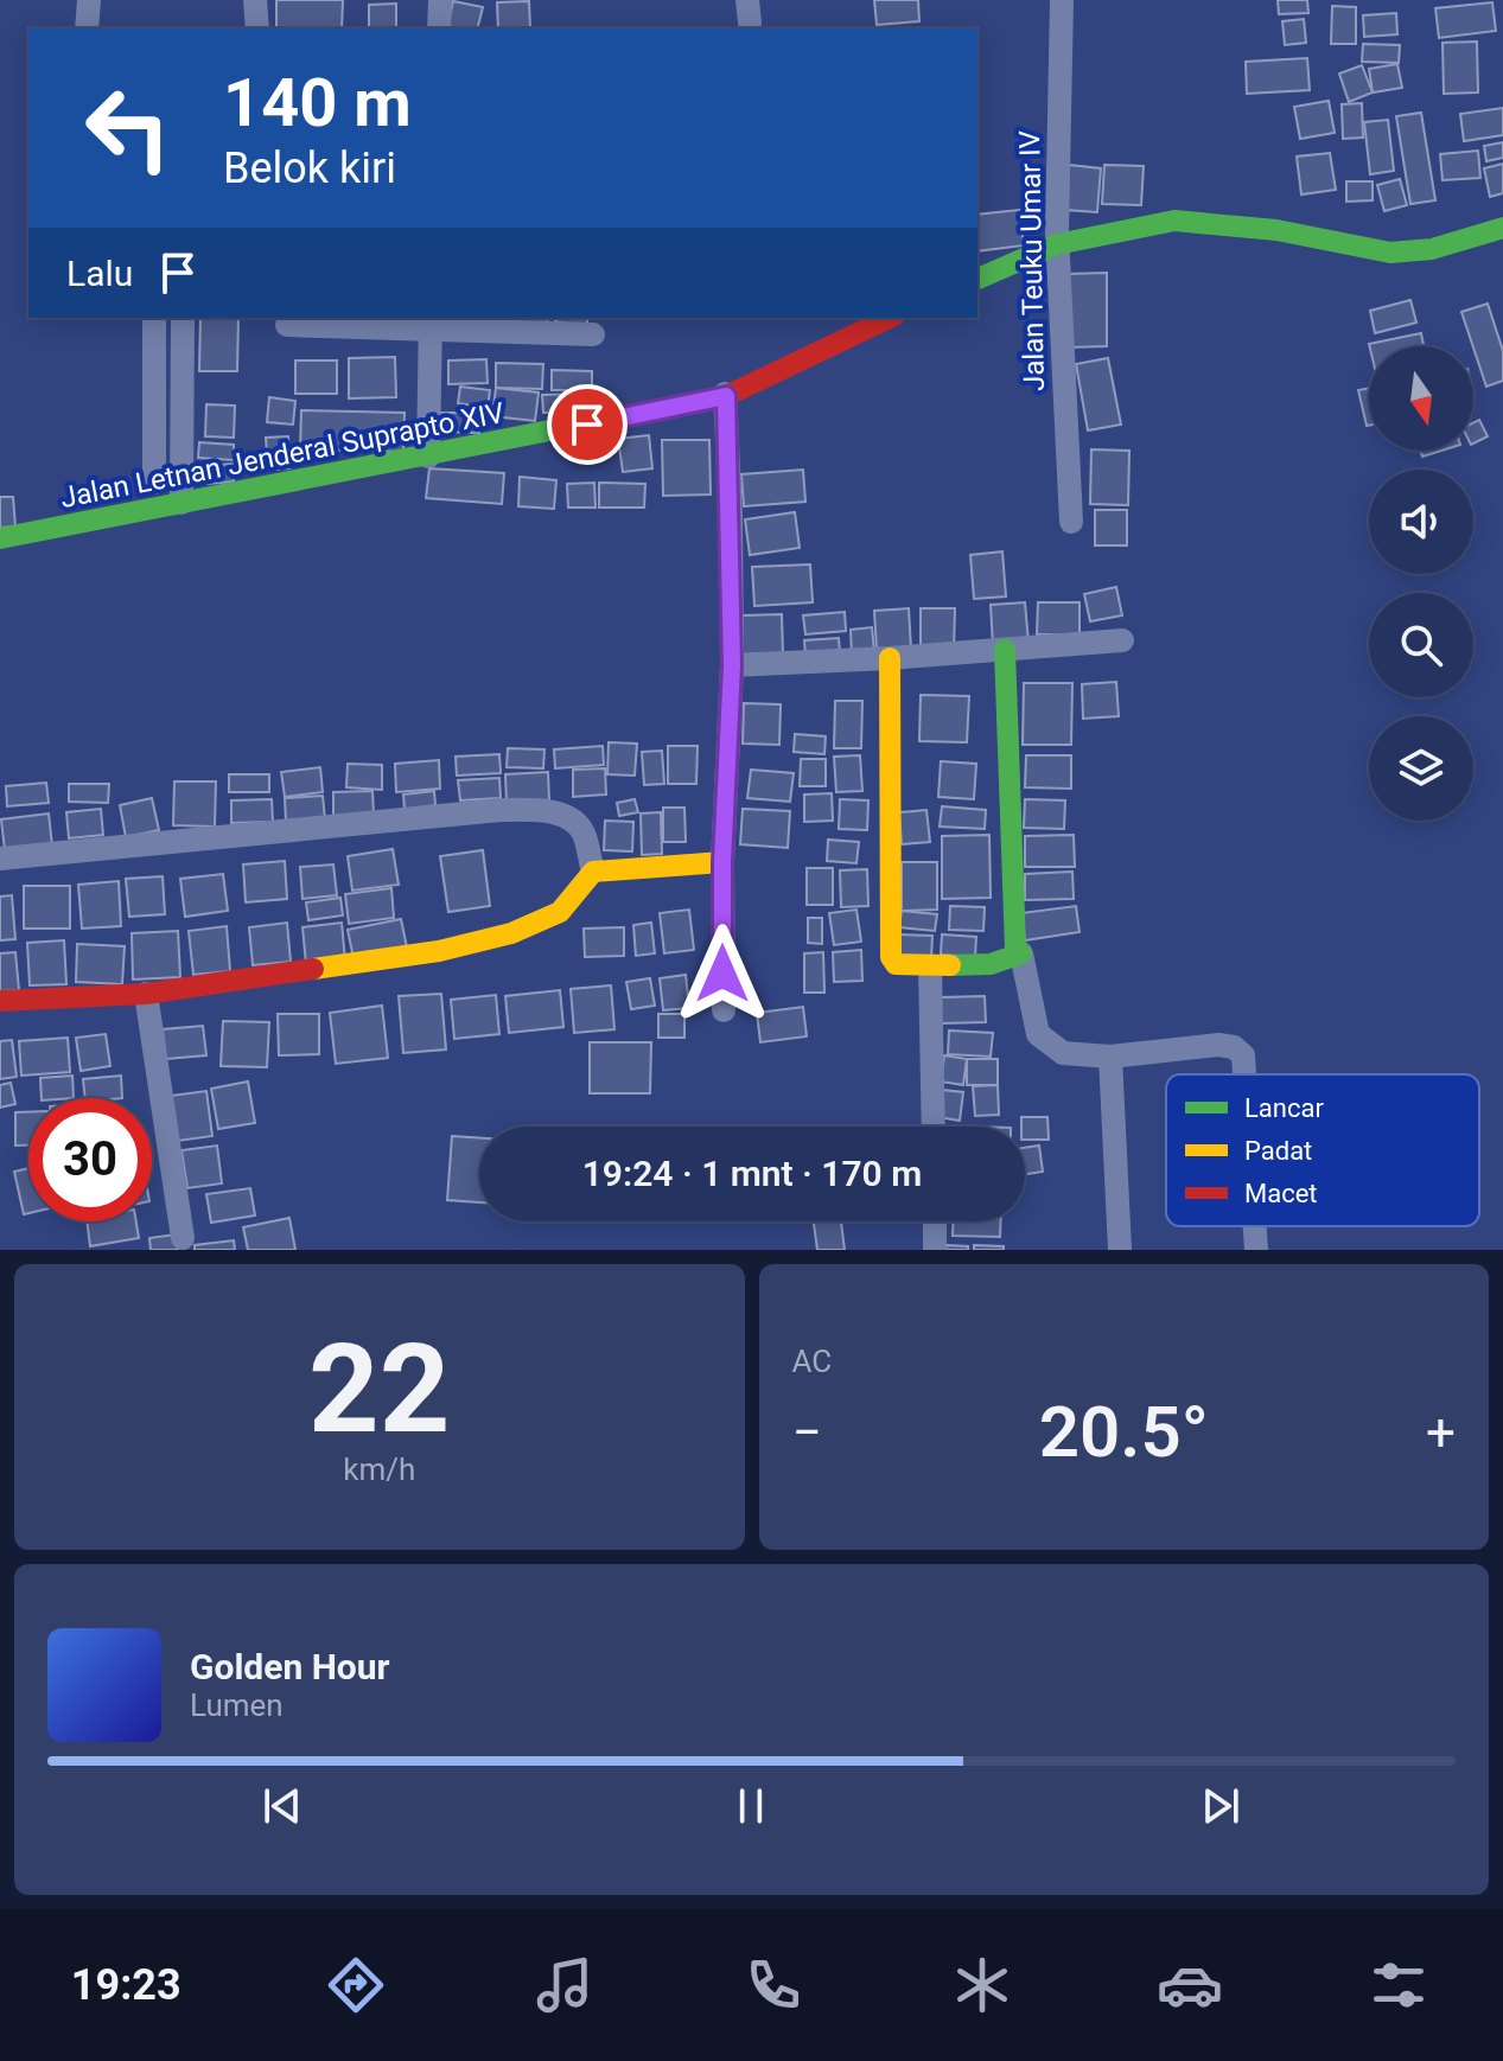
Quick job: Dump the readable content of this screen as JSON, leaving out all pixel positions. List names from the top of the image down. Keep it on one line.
{"streets":{"street":["Jalan Teuku Umar IV","Jalan Letnan Jenderal Suprapto XIV"]},"legend":["Lancar","Padat","Macet"],"north":"bottom","page":{"turn":["140 m","Belok kiri"],"then":"Lalu","limit":"30","trip":"19:24 · 1 mnt · 170 m","tile":[["22","km/h"],"AC"],"heat":["−","20.5°","+"],"song":["Golden Hour","Lumen"],"tabs":"19:23"}}
